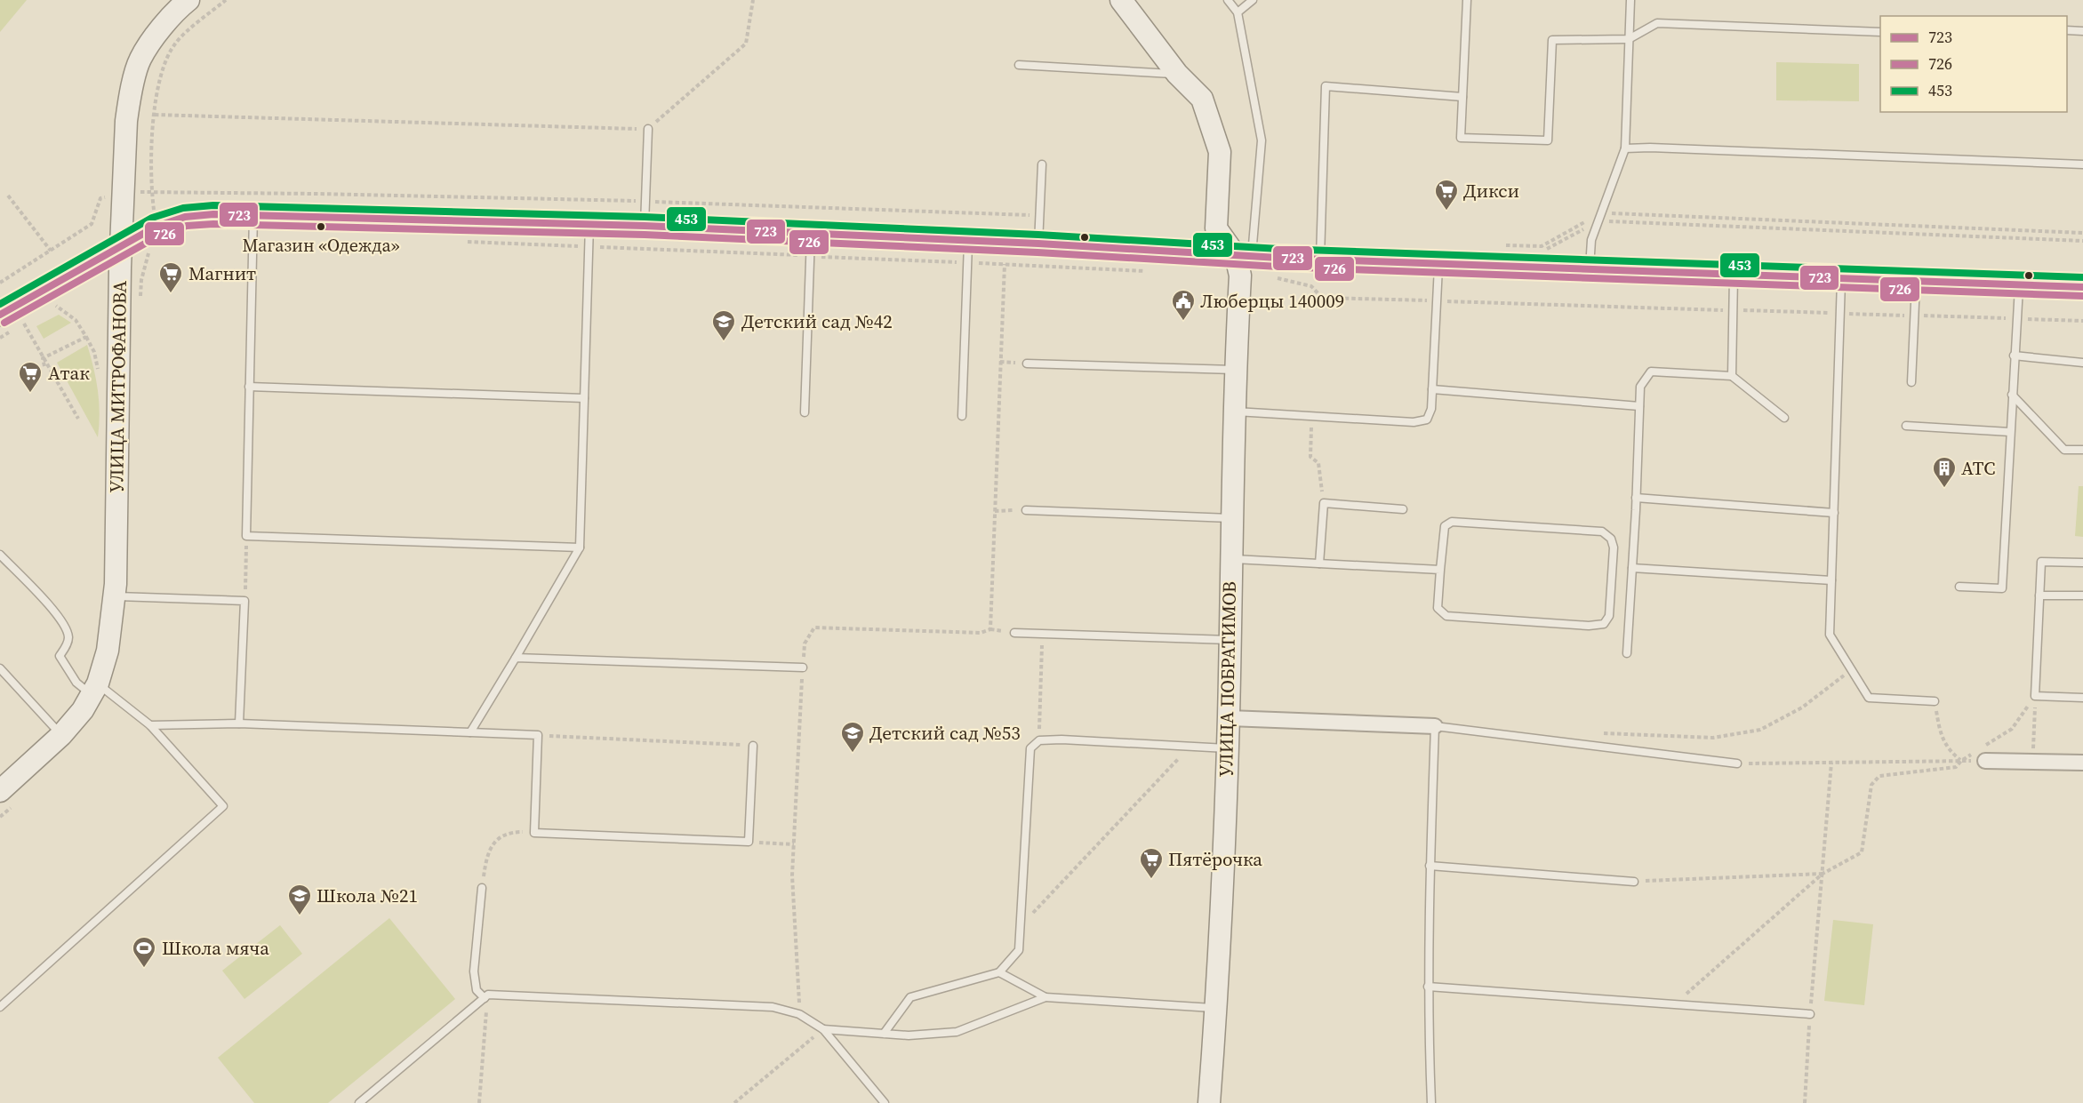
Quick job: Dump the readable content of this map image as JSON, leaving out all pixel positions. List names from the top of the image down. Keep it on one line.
{"streets":{"main road":["УЛИЦА МИТРОФАНОВА","УЛИЦА ПОБРАТИМОВ"]},"places":{"supermarket":["Дикси","Магнит","Атак","Пятёрочка"],"other":["Магазин «Одежда»"],"public building":["Люберцы 140009"],"school or university":["Детский сад №42","Детский сад №53","Школа №21"],"building":["АТС"],"sports":["Школа мяча"]},"lines":["transit line 453","transit line 723","transit line 726"],"legend":["723","726","453"]}
